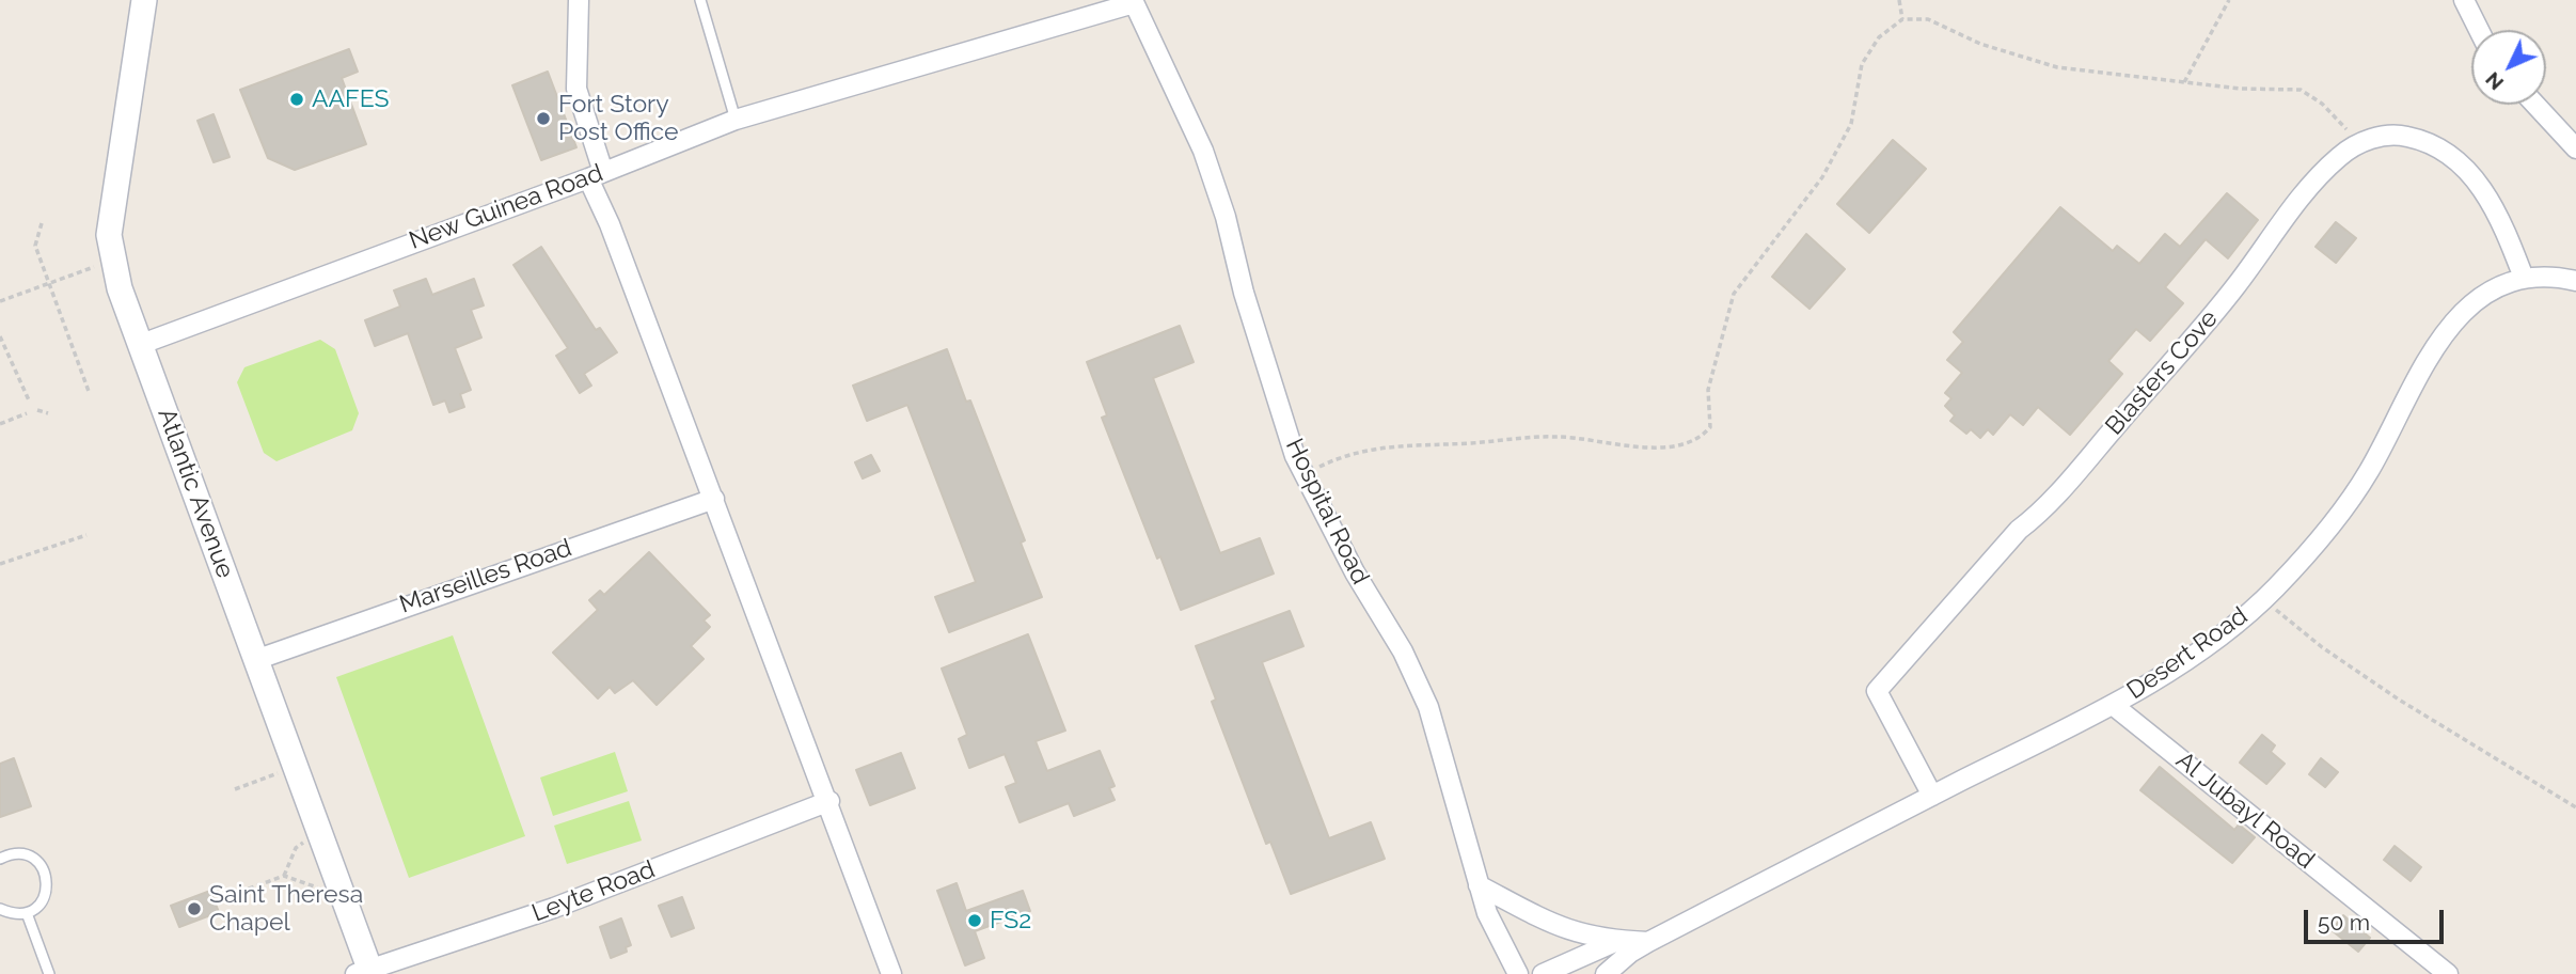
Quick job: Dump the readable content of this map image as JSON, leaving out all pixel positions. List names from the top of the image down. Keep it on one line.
{"streets":{"street":["New Guinea Road","Blasters Cove","Atlantic Avenue","Hospital Road","Marseilles Road","Desert Road","Al Jubayl Road","Leyte Road"]},"crossings":[["New Guinea Road","Atlantic Avenue"],["New Guinea Road","Hospital Road"],["Blasters Cove","Desert Road"],["Atlantic Avenue","Marseilles Road"],["Atlantic Avenue","Leyte Road"],["Hospital Road","Desert Road"],["Desert Road","Al Jubayl Road"]],"places":["AAFES","Fort Story Post Office","Saint Theresa Chapel","FS2"],"scale_bar":"50 m","north":"bottom left"}
